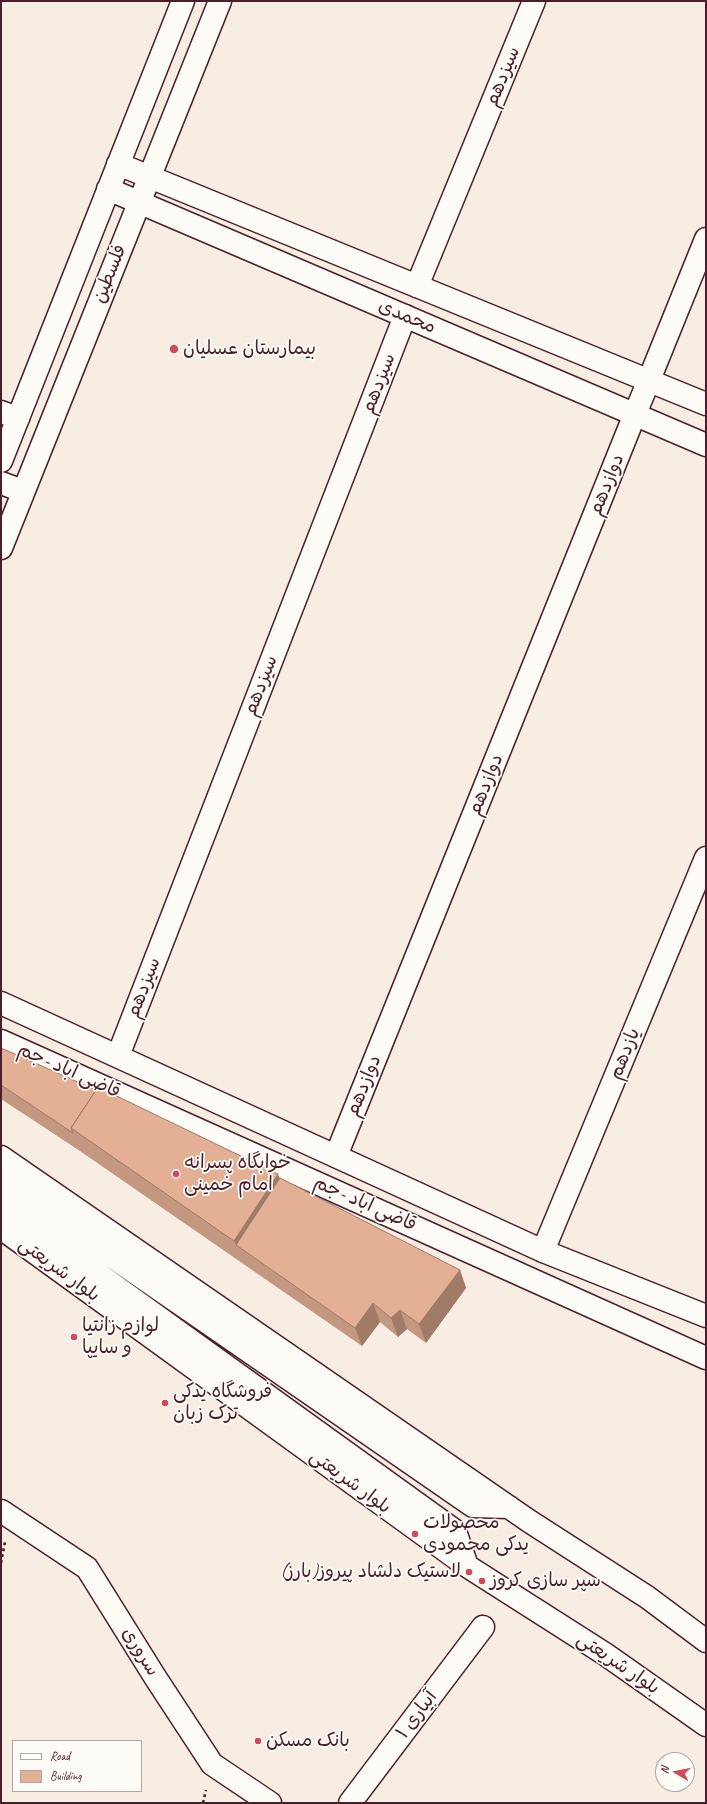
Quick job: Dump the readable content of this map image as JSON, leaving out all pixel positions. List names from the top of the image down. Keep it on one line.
{"streets":{"main road":["سیزدهم","فلسطین","محمدی","دوازدهم","یازدهم","قاضی اباد -جم","بلوار شریعتی","سروری","آبیاری ۱"]},"crossings":[["سیزدهم","محمدی"],["سیزدهم","قاضی اباد -جم"],["فلسطین","محمدی"],["محمدی","دوازدهم"],["دوازدهم","قاضی اباد -جم"],["یازدهم","قاضی اباد -جم"]],"places":["بیمارستان عسلیان","خوابگاه پسرانه امام خمینی","لوازم زانتیا و سایپا","فروشگاه یدکی ترک زبان","محصولات یدکی محمودی","لاستیک دلشاد پیروز(بارز)","سپر سازی کروز","بانک مسکن"],"legend":["Road","Building"],"north":"left"}
